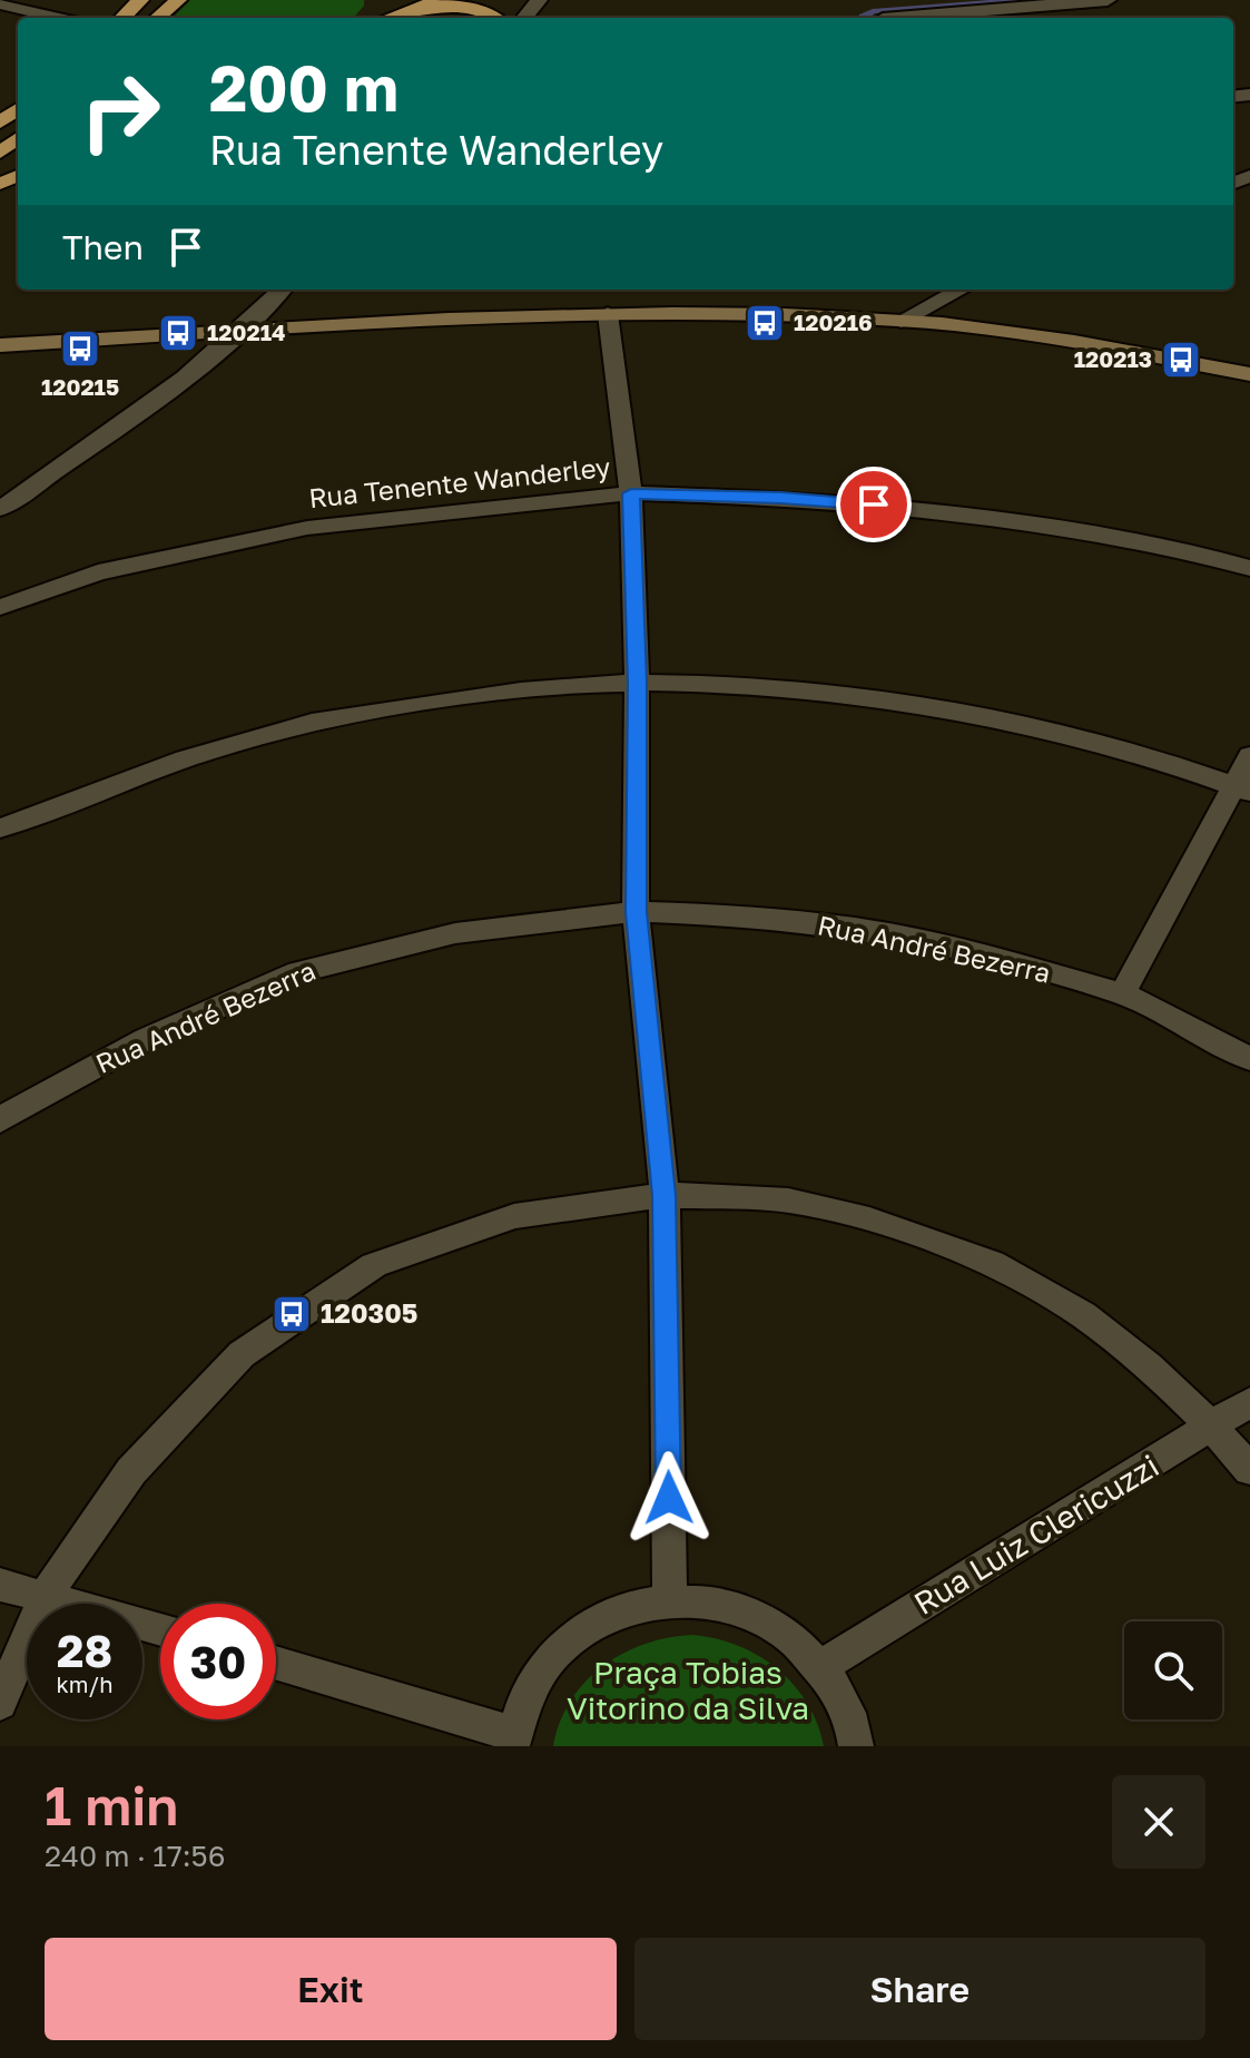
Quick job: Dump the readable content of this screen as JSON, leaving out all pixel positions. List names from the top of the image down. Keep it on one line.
{"streets":{"street":["Rua Tenente Wanderley","Rua André Bezerra","Rua Luiz Clericuzzi"]},"parks":["Praça Tobias Vitorino da Silva"],"places":{"bus stop":["120216","120214","120215","120213","120305"]},"page":{"turn":["200 m","Rua Tenente Wanderley"],"then":"Then","speed":"28 km/h","limit":"30","heading":["1 min","240 m · 17:56"],"buttons":["Exit","Share"]}}
